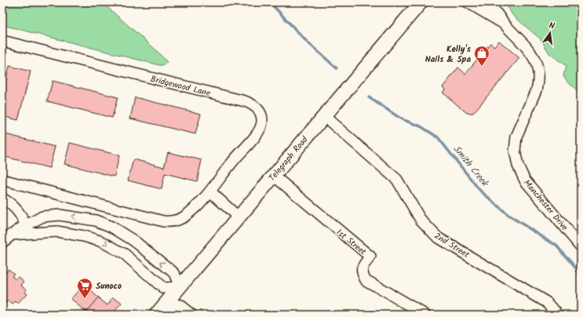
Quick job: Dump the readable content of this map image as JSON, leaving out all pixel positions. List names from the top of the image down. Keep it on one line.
{"streets":{"main road":["Telegraph Road"],"street":["Bridgewood Lane","Manchester Drive","1st Street","2nd Street"]},"crossings":[["Telegraph Road","1st Street"],["Telegraph Road","2nd Street"]],"water":["Smith Creek"],"places":{"shop":["Kelly's Nails & Spa"],"supermarket":["Sunoco"]},"north":"top"}
